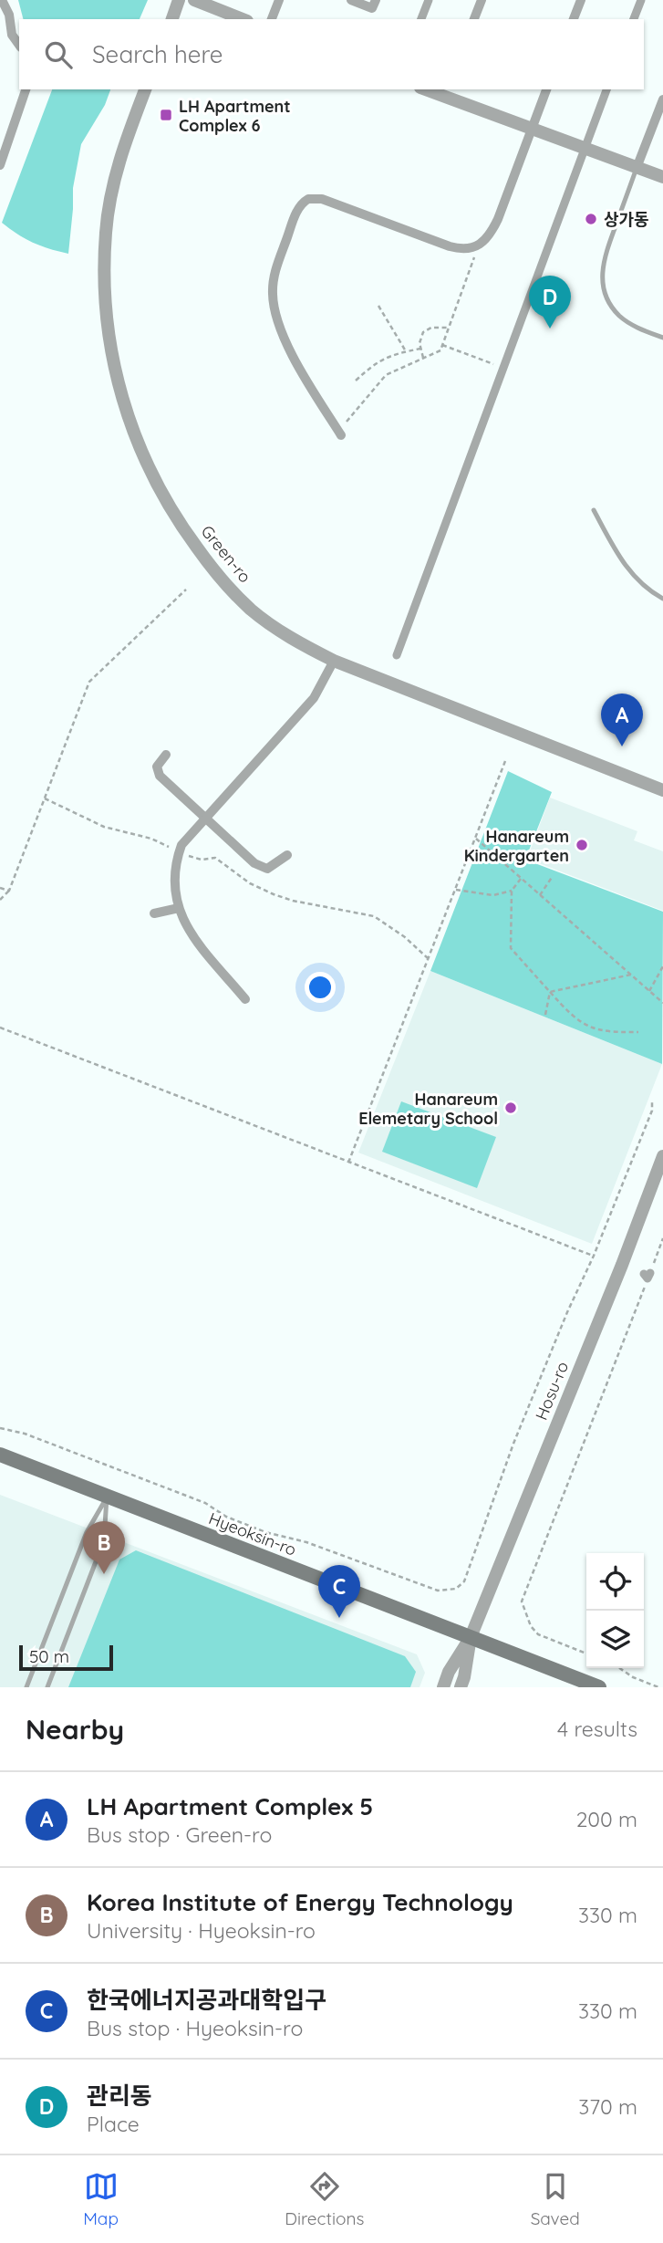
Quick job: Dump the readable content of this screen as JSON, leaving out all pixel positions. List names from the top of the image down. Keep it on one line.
{"streets":{"main road":["Hyeoksin-ro"],"street":["Green-ro","Hosu-ro"]},"crossings":[["Hosu-ro","Hyeoksin-ro"]],"places":{"transit":["LH Apartment Complex 6"],"other":["상가동","Hanareum Kindergarten","Hanareum Elemetary School"]},"scale_bar":"50 m","page":{"search":"Search here","pins":["D","A","B","C"],"scale":"50 m","heading":["Nearby","4 results"],"list":[{"mark":"A","name":"LH Apartment Complex 5","note":"Bus stop · Green-ro","value":"200 m"},{"mark":"B","name":"Korea Institute of Energy Technology","note":"University · Hyeoksin-ro","value":"330 m"},{"mark":"C","name":"한국에너지공과대학입구","note":"Bus stop · Hyeoksin-ro","value":"330 m"},{"mark":"D","name":"관리동","note":"Place","value":"370 m"}],"nav":["Map","Directions","Saved"]}}
